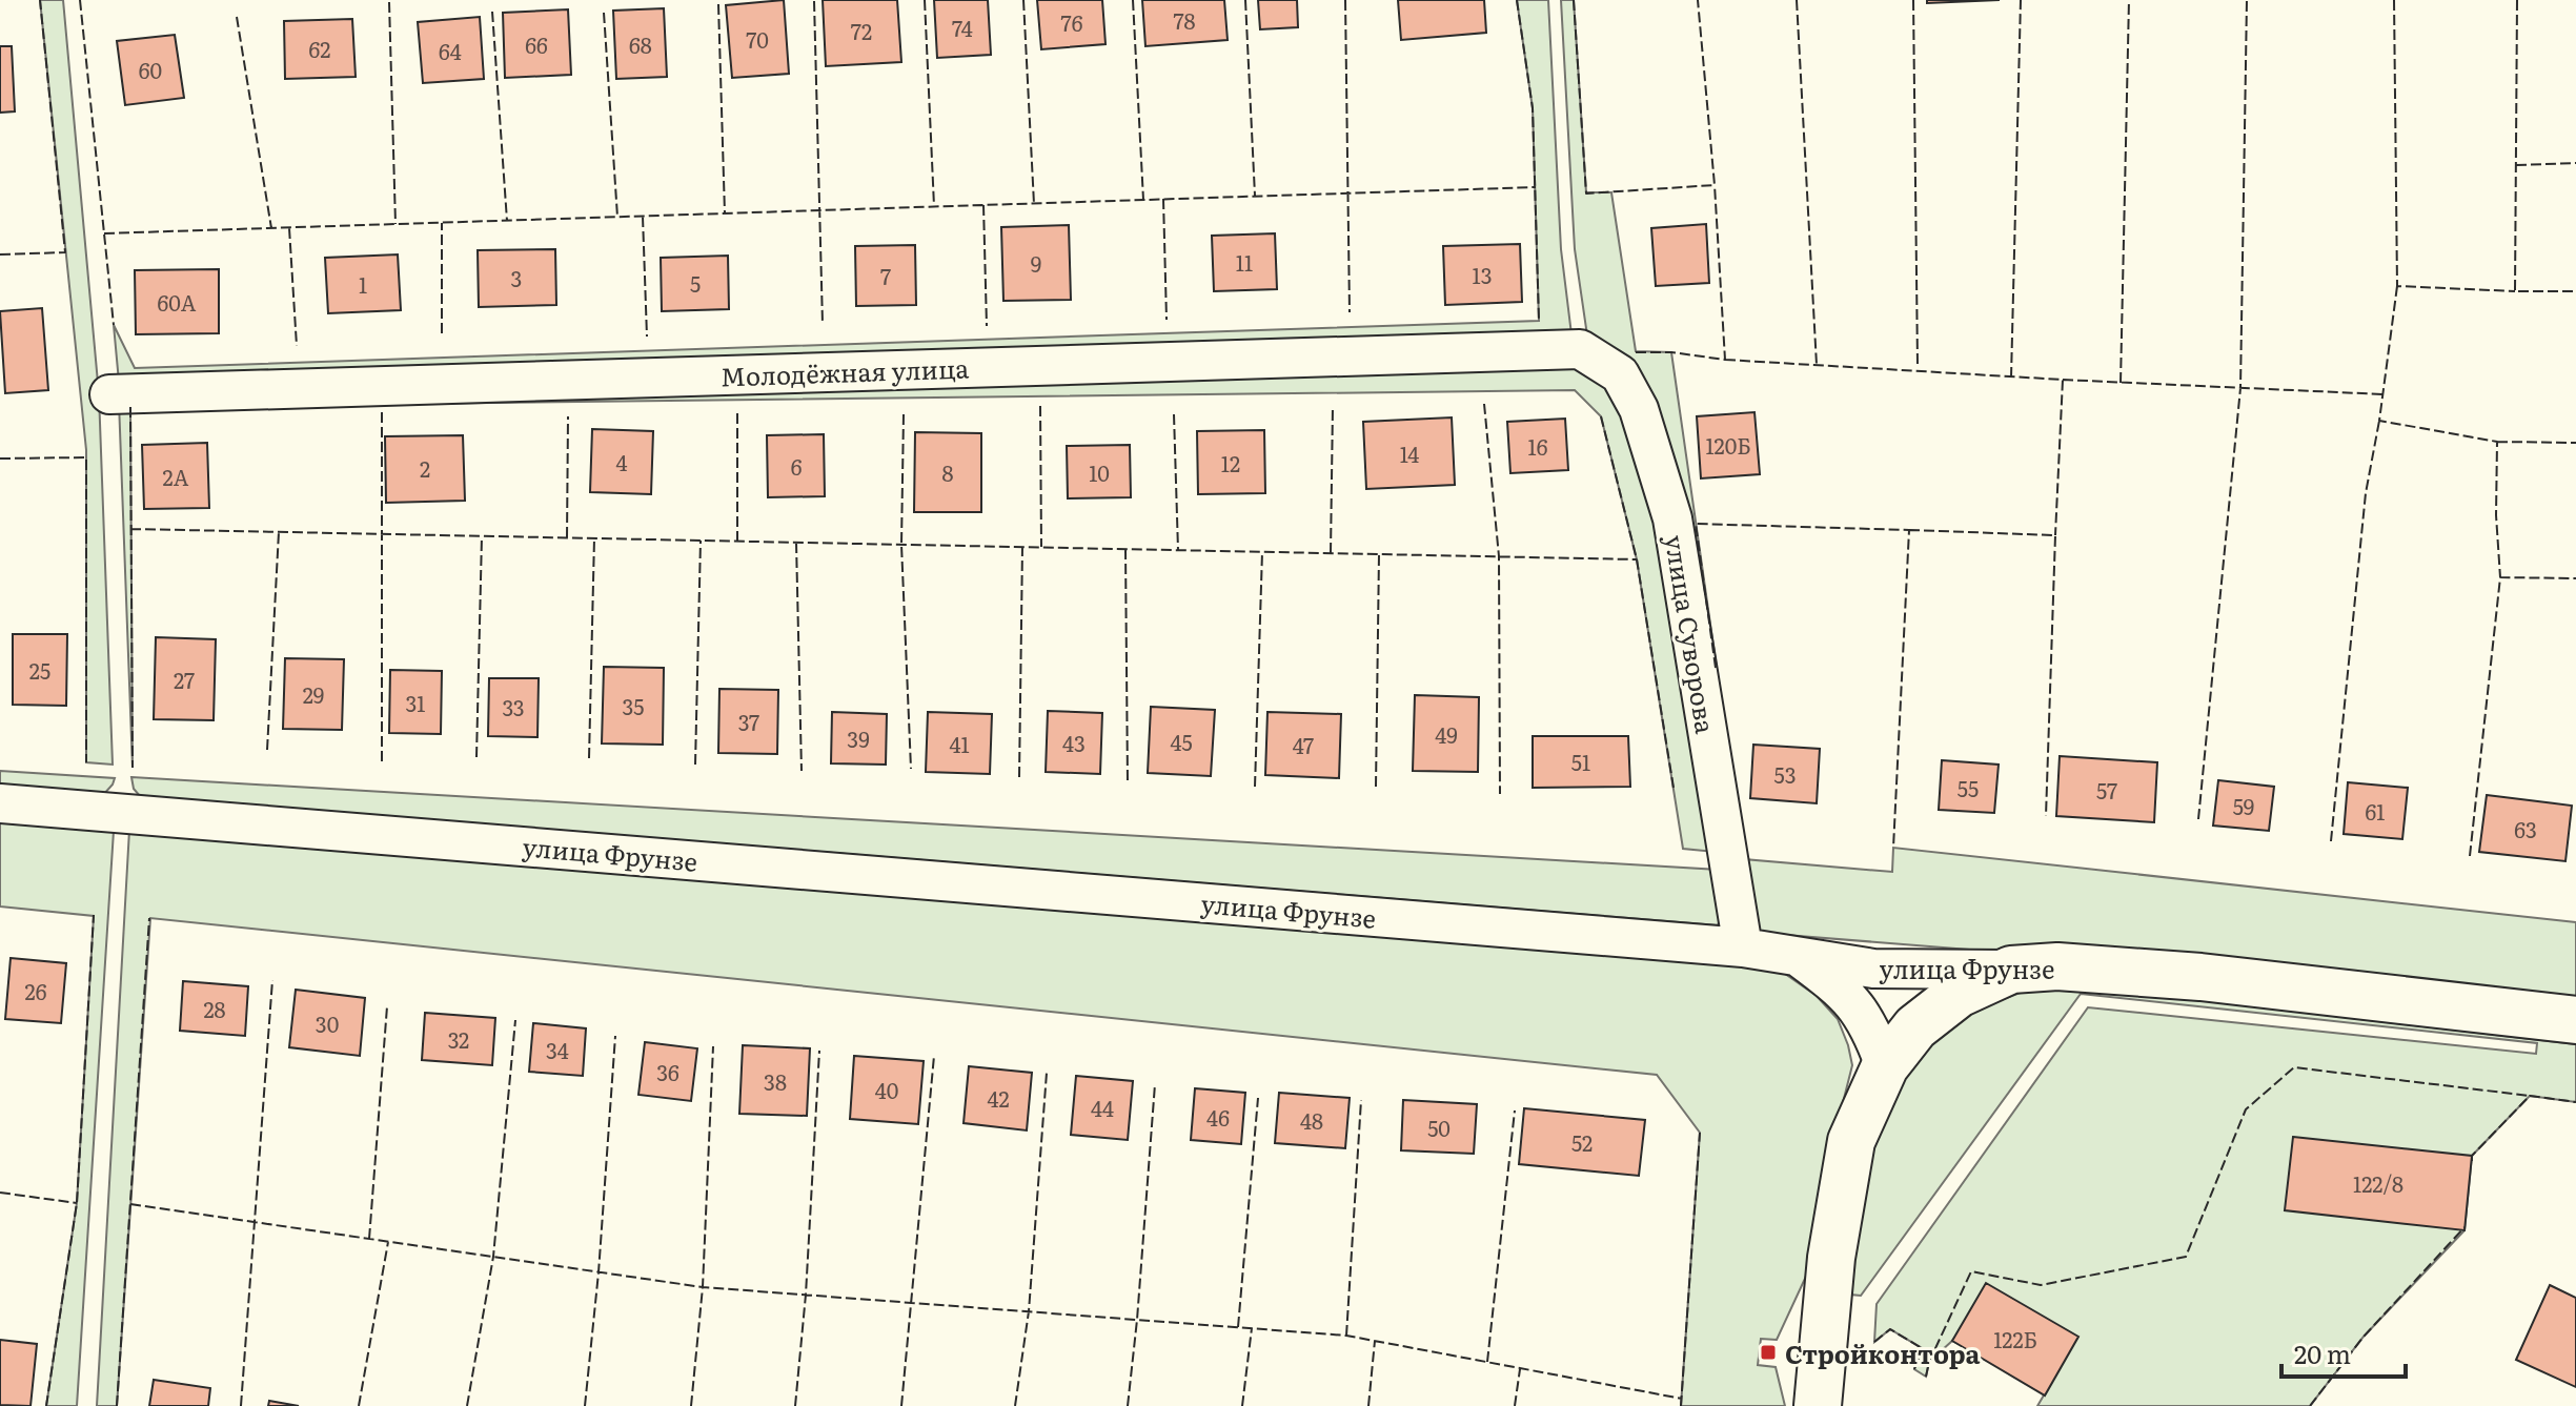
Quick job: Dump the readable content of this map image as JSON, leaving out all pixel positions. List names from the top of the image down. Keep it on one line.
{"streets":{"main road":["улица Фрунзе"],"street":["Молодёжная улица","улица Суворова"]},"crossings":[["Молодёжная улица","улица Суворова"],["улица Суворова","улица Фрунзе"]],"places":{"transit":["Стройконтора"]},"house_numbers":["78","76","74","72","70","66","68","62","64","60","11","9","13","7","3","5","1","60А","120Б","16","14","4","12","6","2","8","10","2А","25","27","29","31","35","33","37","49","39","45","43","41","47","51","53","55","57","59","61","63","26","28","30","32","34","36","38","40","42","44","46","48","50","52","122/8","122Б"],"scale_bar":"20 m"}
